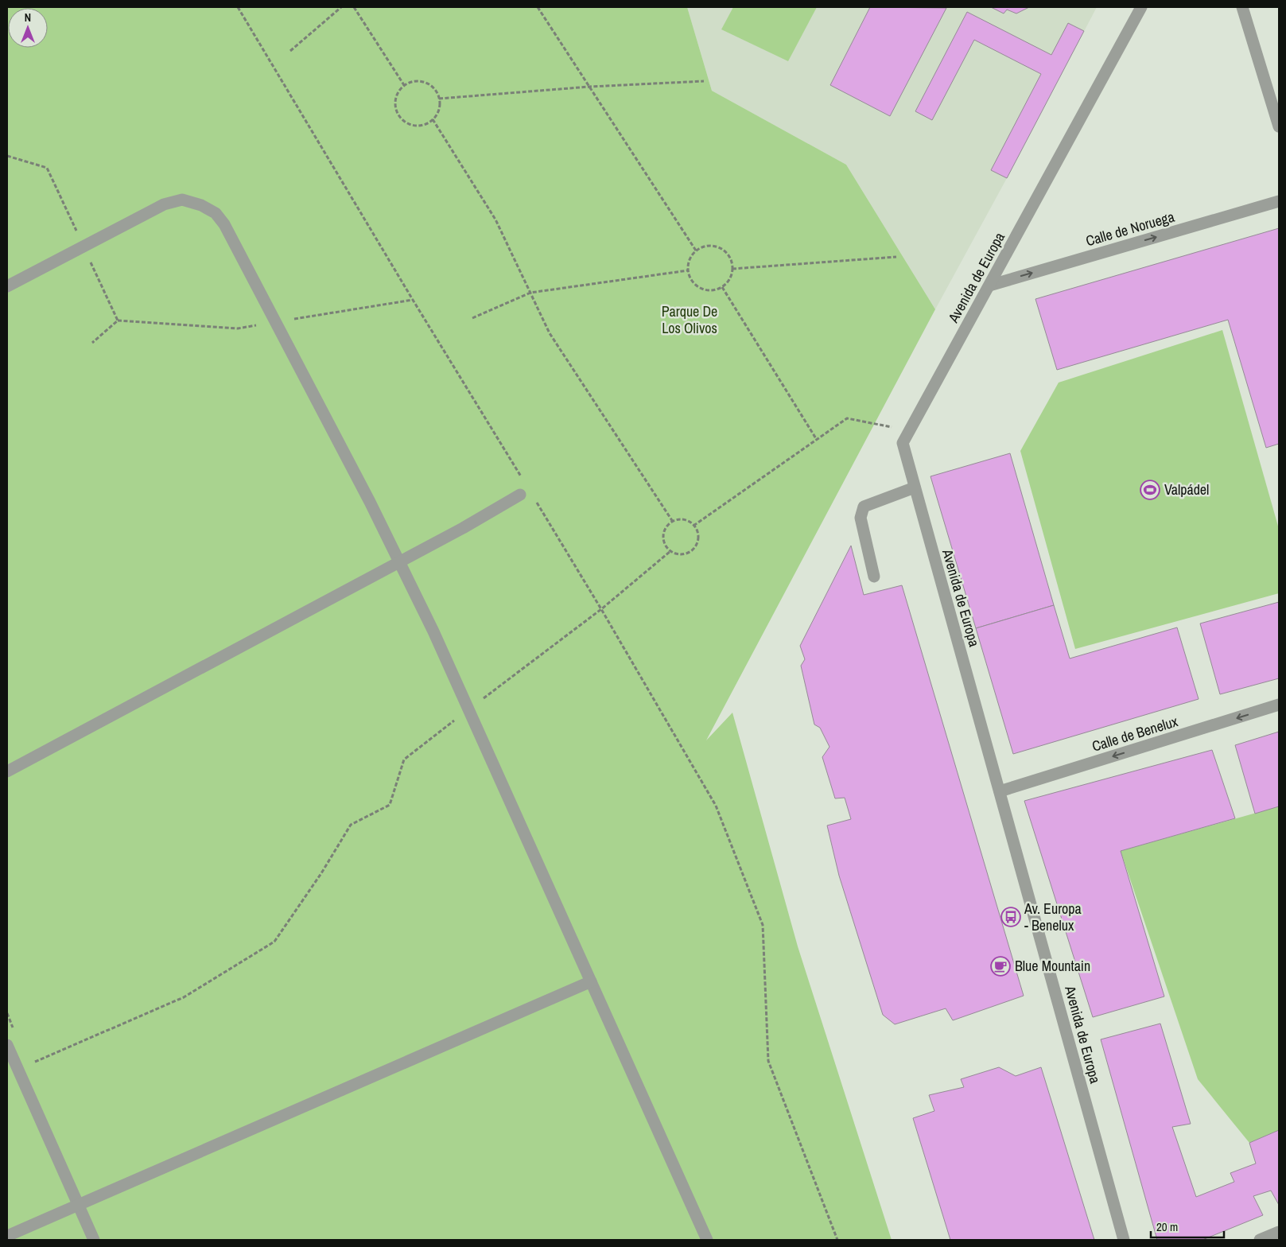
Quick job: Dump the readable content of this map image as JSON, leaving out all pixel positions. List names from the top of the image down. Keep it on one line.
{"streets":{"street":["Calle de Noruega","Avenida de Europa","Calle de Benelux"]},"crossings":[["Calle de Noruega","Avenida de Europa"],["Avenida de Europa","Calle de Benelux"]],"one_way":["Calle de Noruega","Calle de Benelux"],"parks":["Parque De Los Olivos"],"places":{"sports":["Valpádel"],"bus stop":["Av. Europa - Benelux"],"cafe":["Blue Mountain"]},"scale_bar":"20 m","north":"top"}
